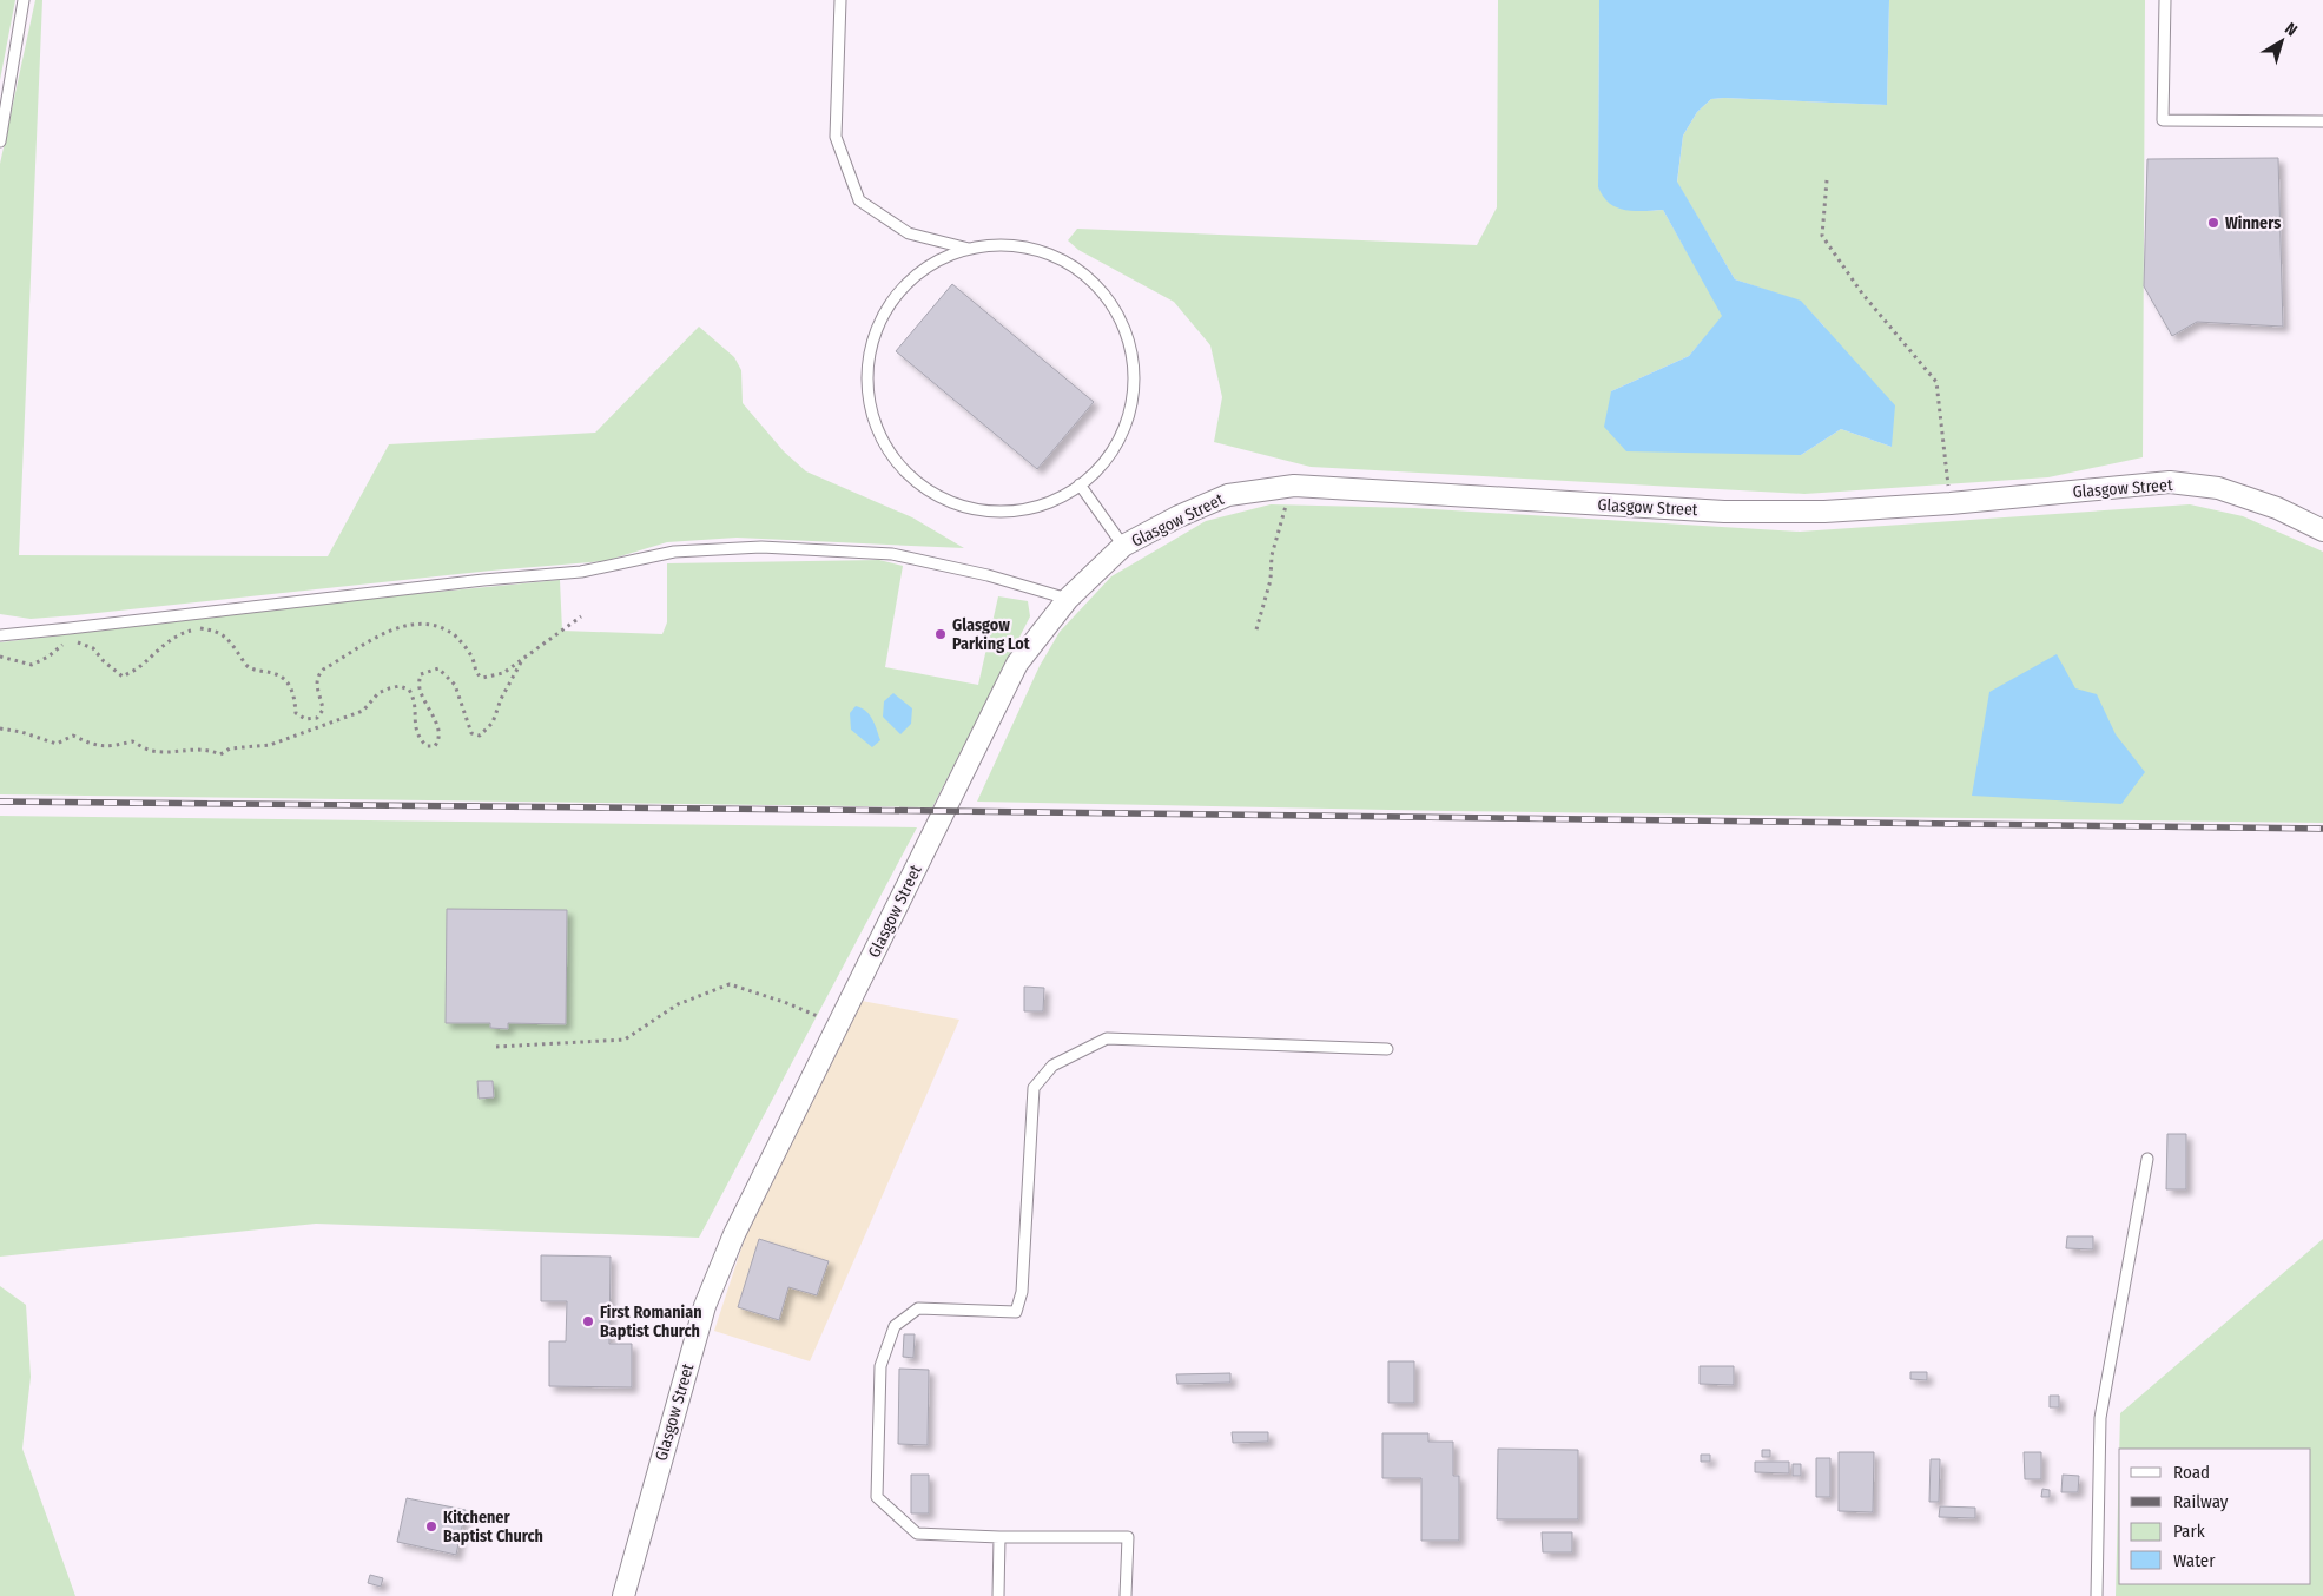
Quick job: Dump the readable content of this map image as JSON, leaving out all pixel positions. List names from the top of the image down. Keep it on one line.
{"streets":{"street":["Glasgow Street"]},"places":["Winners","Glasgow Parking Lot","First Romanian Baptist Church","Kitchener Baptist Church"],"legend":["Road","Railway","Park","Water"],"north":"top right"}
